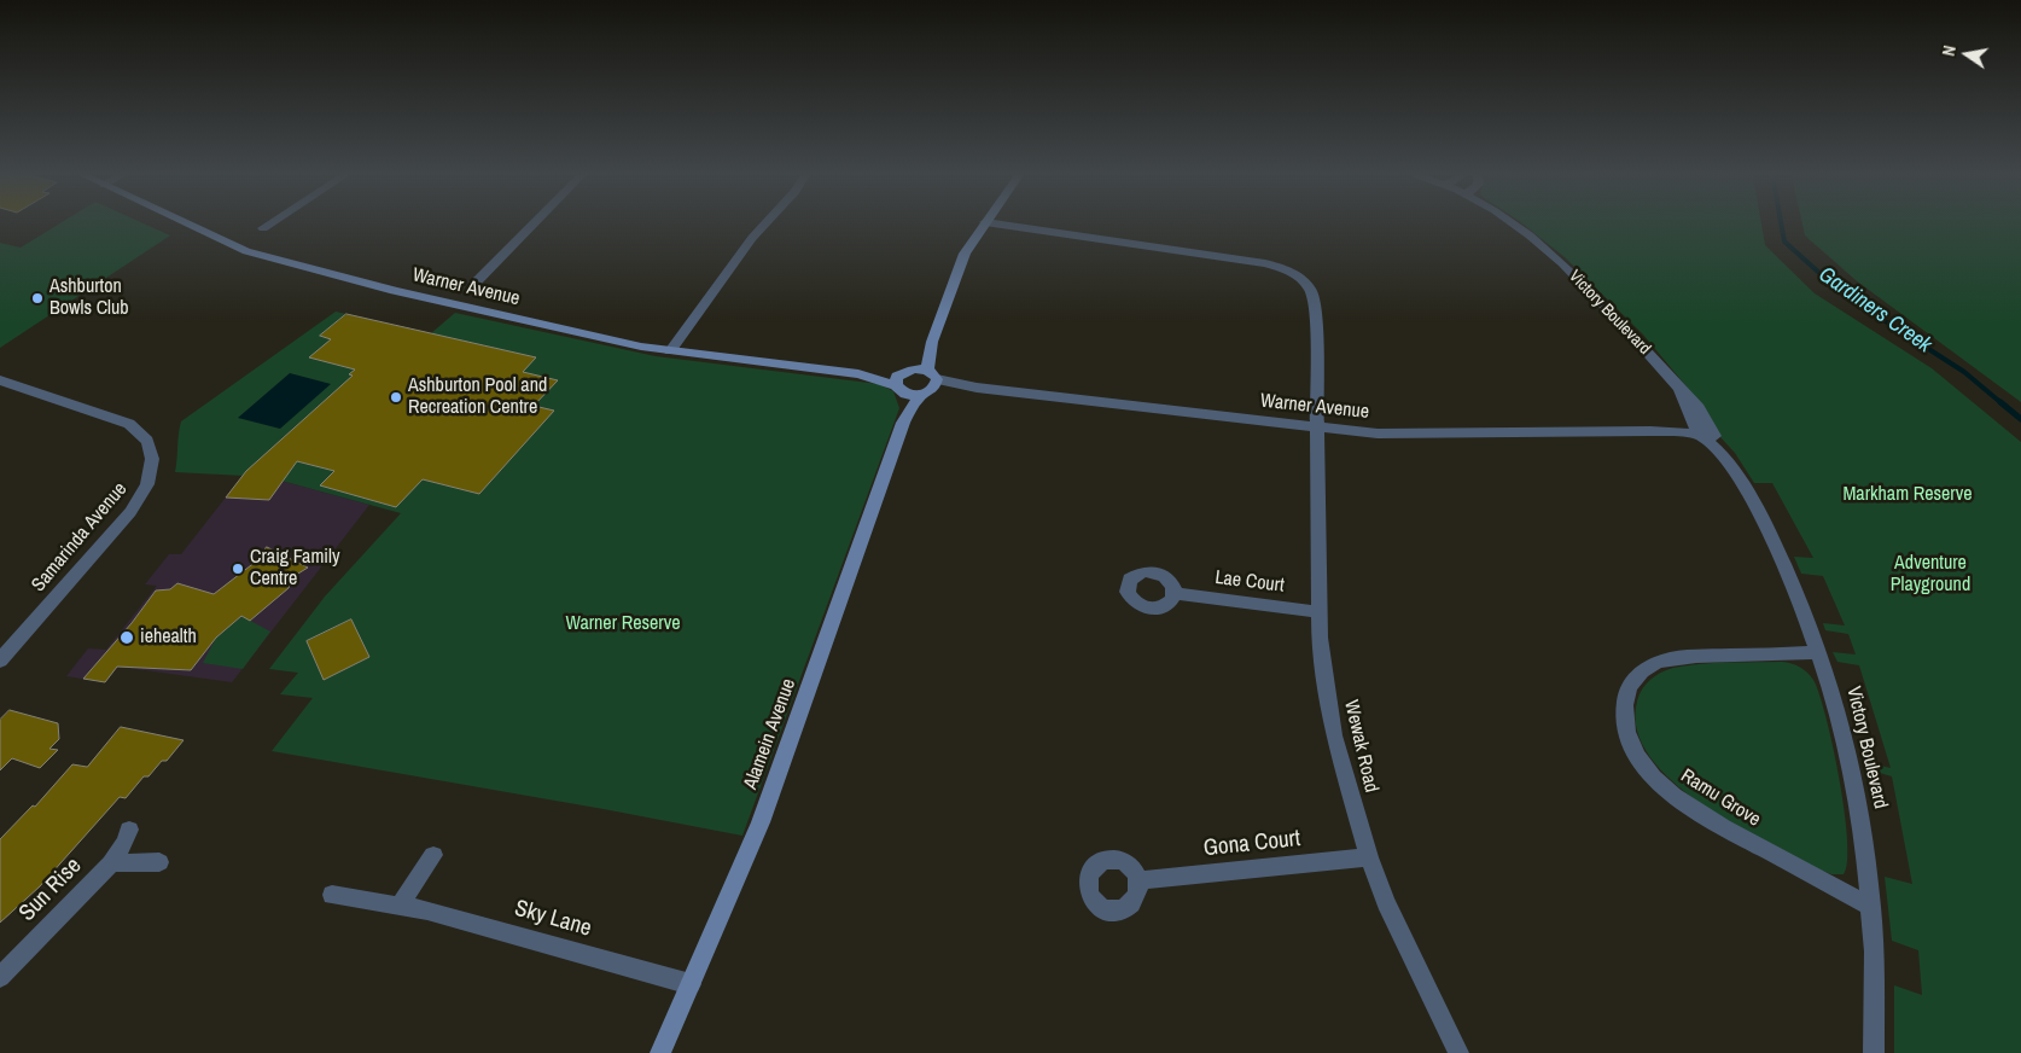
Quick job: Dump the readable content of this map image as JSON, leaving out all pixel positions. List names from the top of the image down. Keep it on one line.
{"streets":{"street":["Warner Avenue","Victory Boulevard","Samarinda Avenue","Lae Court","Alamein Avenue","Wewak Road","Ramu Grove","Gona Court","Sun Rise","Sky Lane"]},"crossings":[["Warner Avenue","Victory Boulevard"],["Warner Avenue","Alamein Avenue"],["Warner Avenue","Wewak Road"],["Victory Boulevard","Ramu Grove"],["Lae Court","Wewak Road"],["Alamein Avenue","Sky Lane"],["Wewak Road","Gona Court"]],"water":["Gardiners Creek"],"parks":["Markham Reserve","Adventure Playground","Warner Reserve"],"places":["Ashburton Bowls Club","Ashburton Pool and Recreation Centre","Craig Family Centre","iehealth"],"north":"left"}
